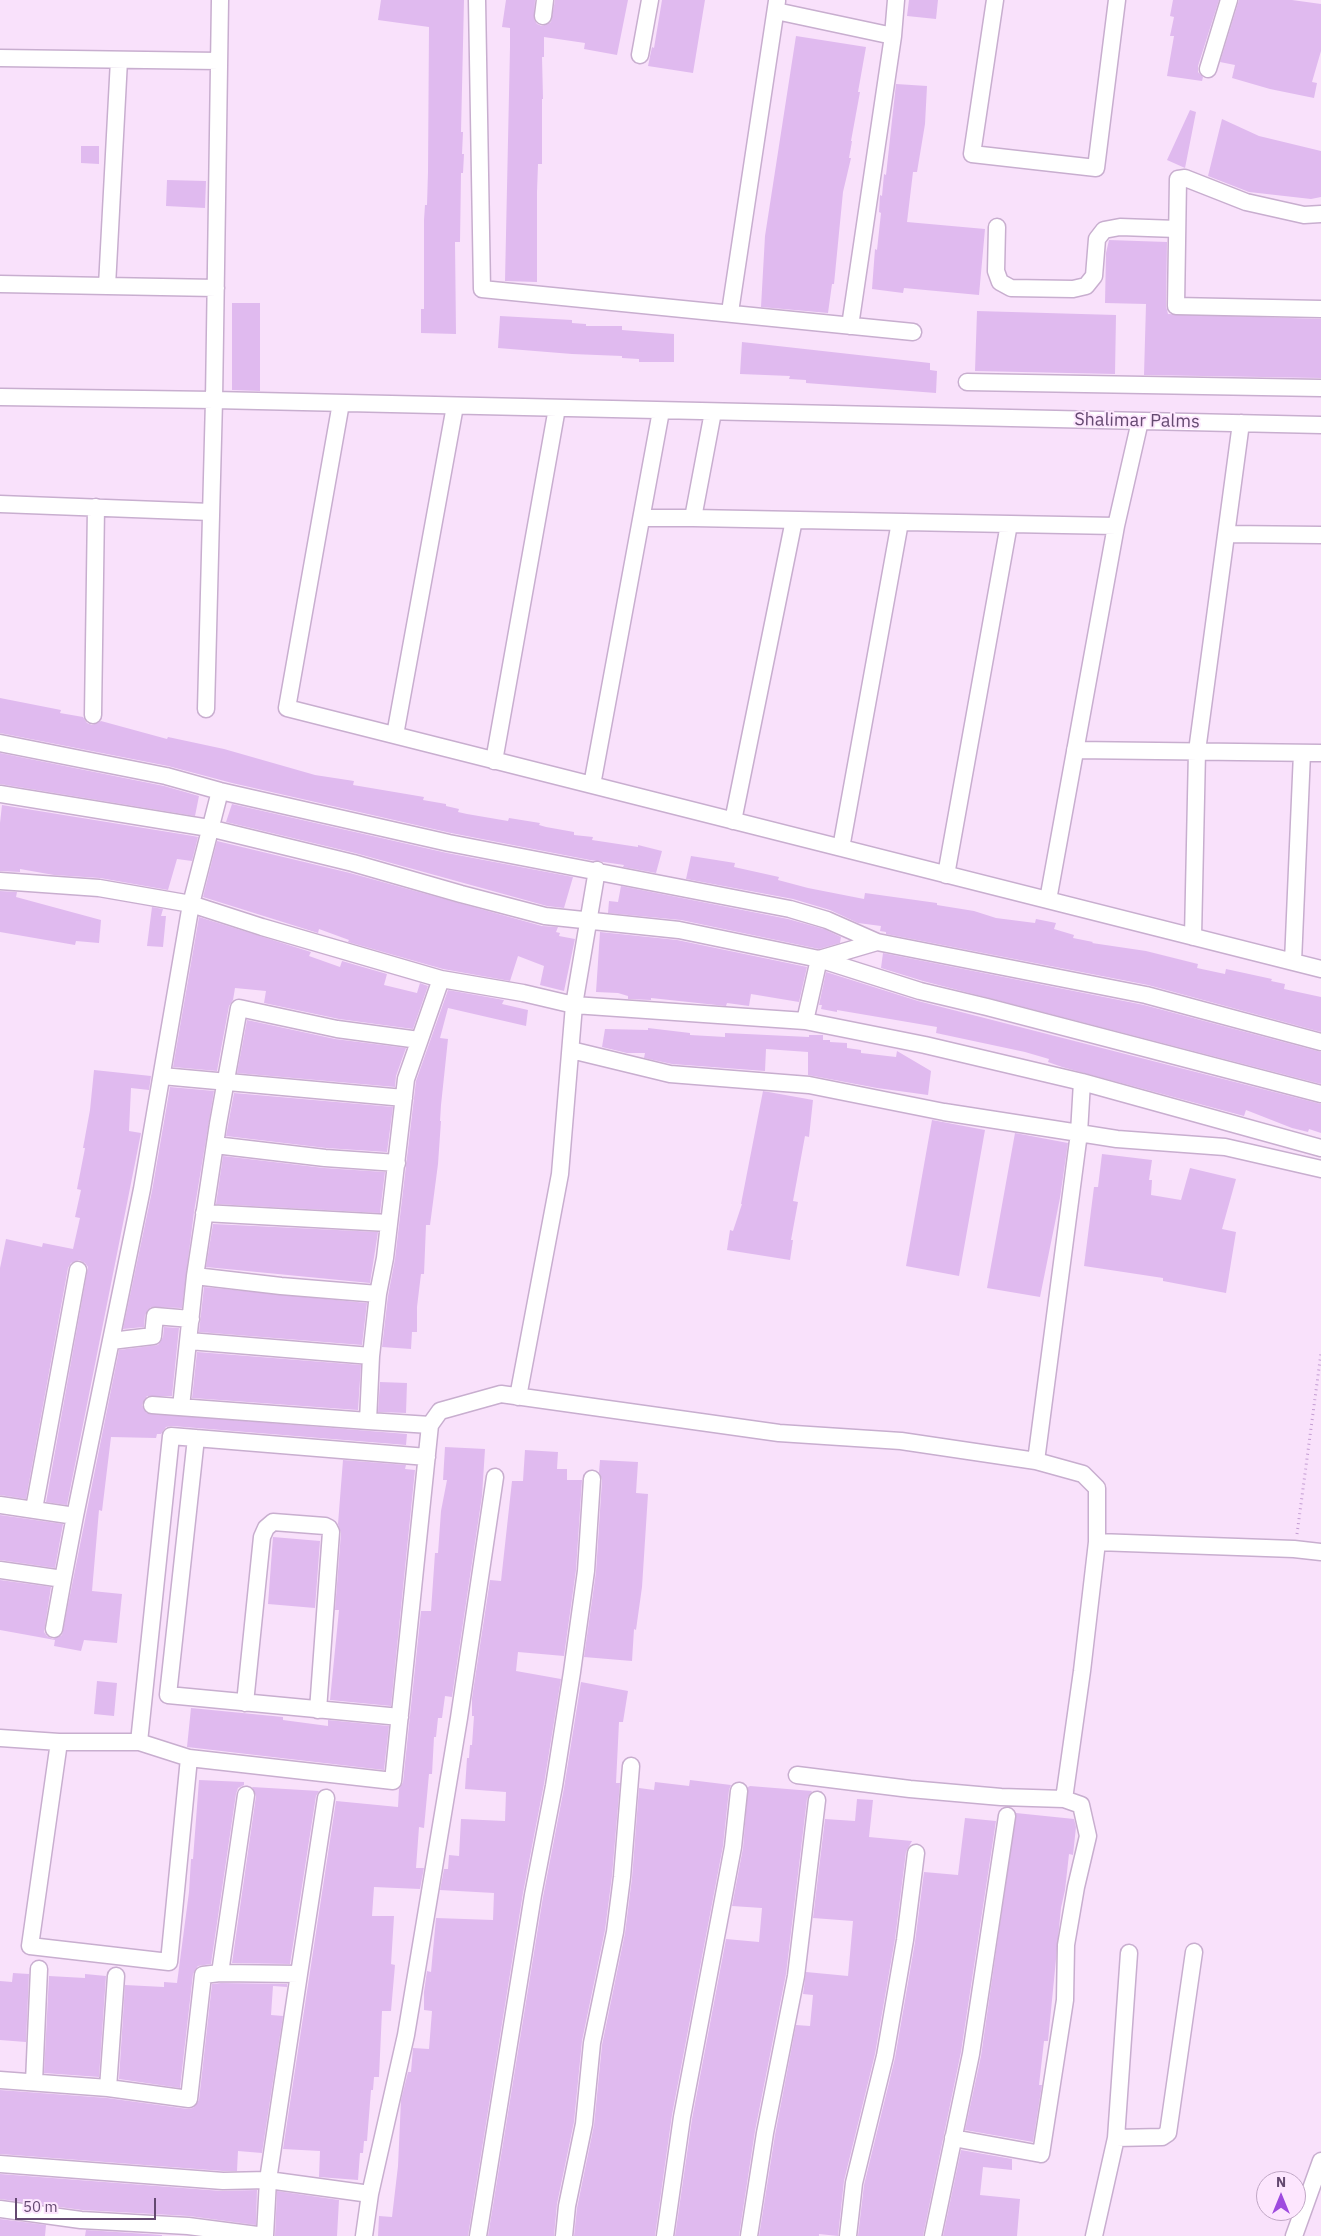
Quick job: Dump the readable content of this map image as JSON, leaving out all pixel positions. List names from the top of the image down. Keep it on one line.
{"streets":{"street":["Shalimar Palms"]},"scale_bar":"50 m","north":"top"}
